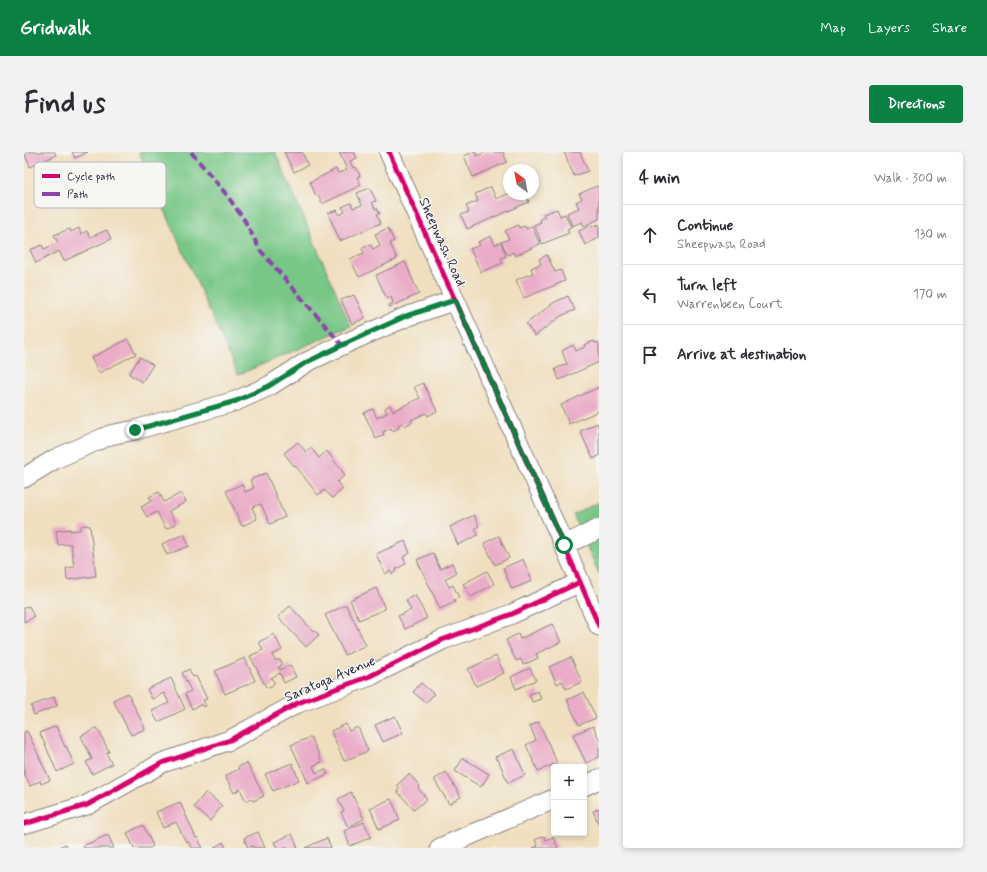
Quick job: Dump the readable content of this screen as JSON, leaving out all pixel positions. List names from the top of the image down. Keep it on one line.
{"streets":{"street":["Sheepwash Road","Saratoga Avenue"]},"crossings":[["Sheepwash Road","Saratoga Avenue"]],"legend":["Cycle path","Path"],"north":"top left","page":{"header":"Gridwalk","nav":["Map","Layers","Share"],"buttons":"Directions","title":"Find us","heading":["4 min","Walk · 300 m"],"list":[["Continue","Sheepwash Road","130 m"],["Turn left","Warrenbeen Court","170 m"],"Arrive at destination"],"map_buttons":["+","−"]}}
